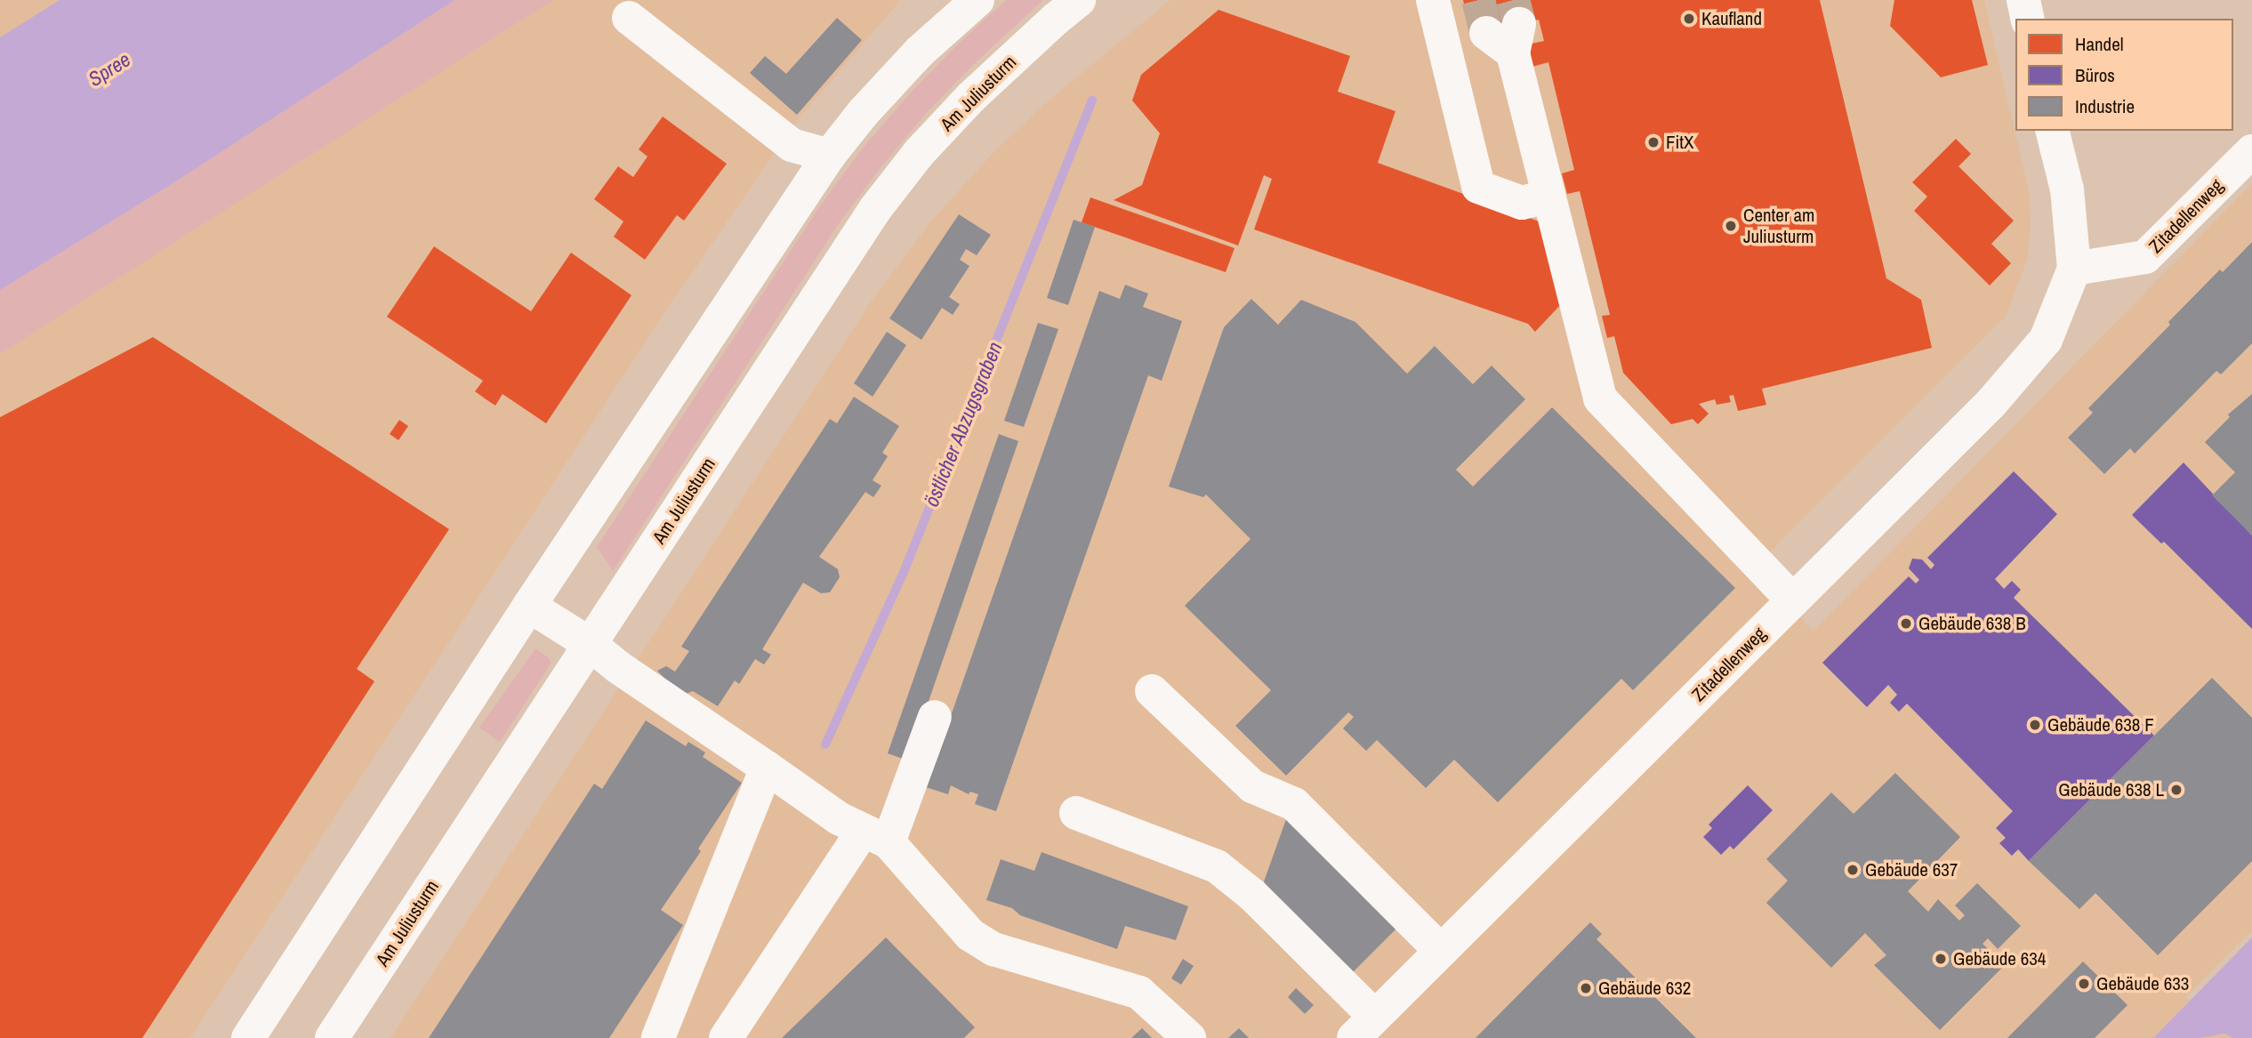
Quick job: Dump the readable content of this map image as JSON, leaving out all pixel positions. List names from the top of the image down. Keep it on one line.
{"streets":{"main road":["Am Juliusturm","Zitadellenweg"]},"water":["Spree","östlicher Abzugsgraben"],"places":["Kaufland","FitX","Center am Juliusturm","Gebäude 638 B","Gebäude 638 F","Gebäude 638 L","Gebäude 637","Gebäude 634","Gebäude 633","Gebäude 632"],"legend":["Handel","Büros","Industrie"]}
